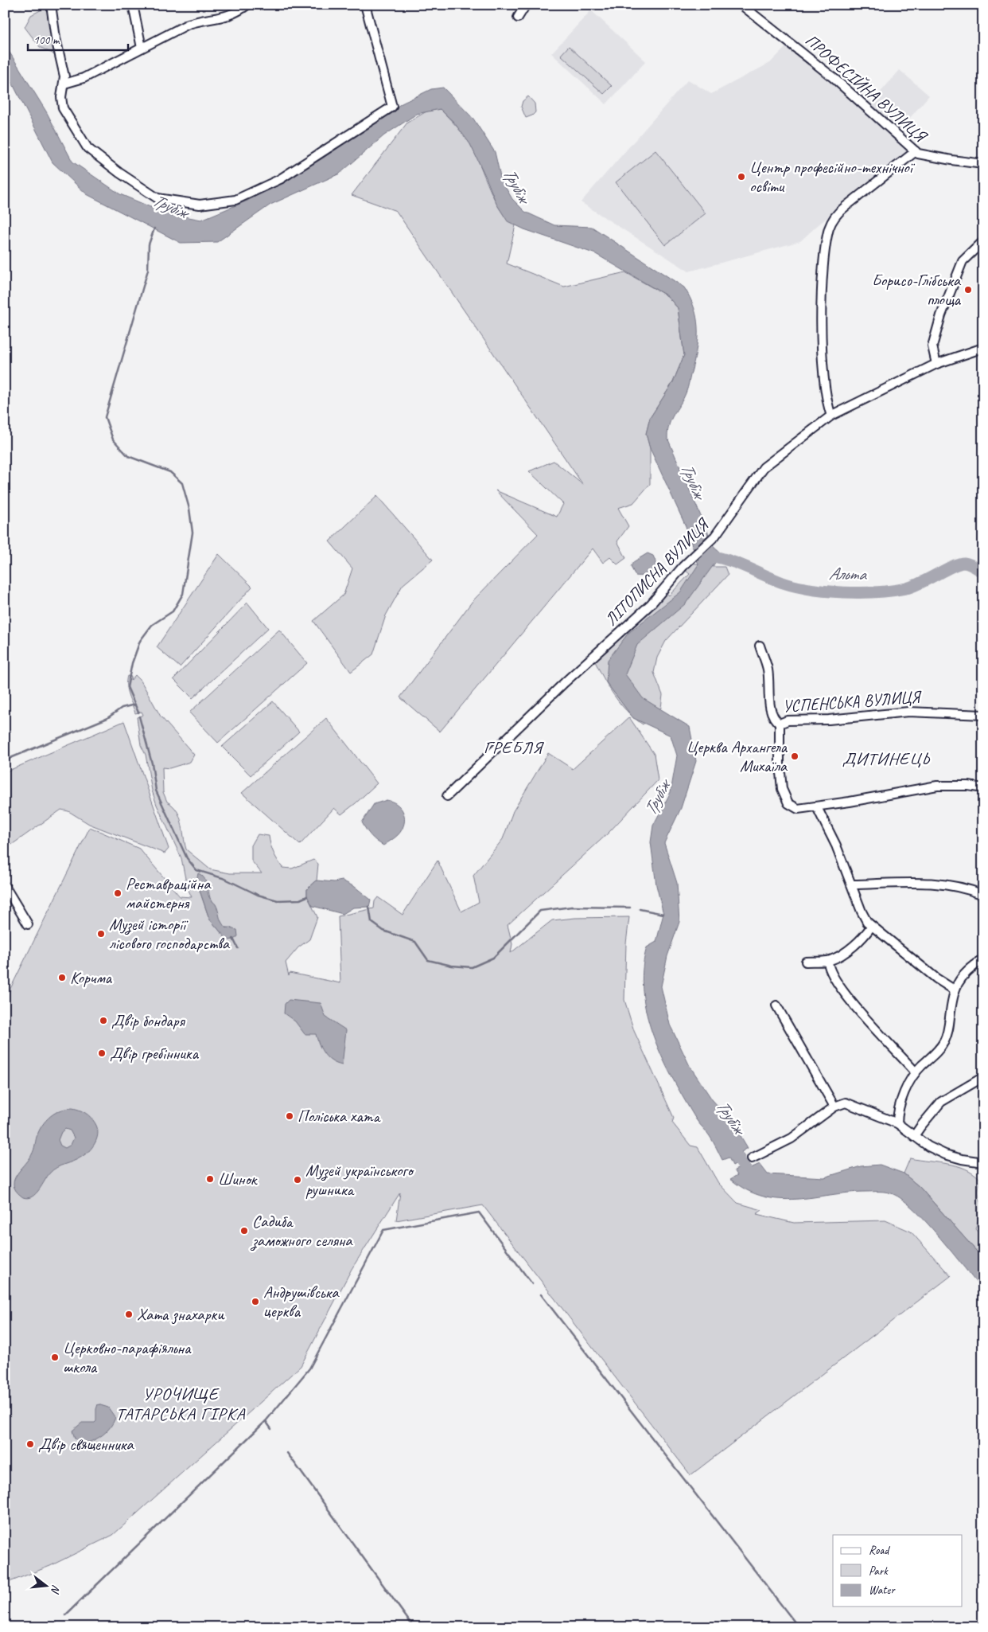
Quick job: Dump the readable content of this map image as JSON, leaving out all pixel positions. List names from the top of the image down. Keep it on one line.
{"streets":{"street":["ПРОФЕСІЙНА ВУЛИЦЯ","ЛІТОПИСНА ВУЛИЦЯ","УСПЕНСЬКА ВУЛИЦЯ"]},"districts":["ГРЕБЛЯ","ДИТИНЕЦЬ","УРОЧИЩЕ ТАТАРСЬКА ГІРКА"],"water":["Трубіж","Альта"],"places":["Центр професійно-технічної освіти","Борисо-Глібська площа","Церква Архангела Михаїла","Реставраційна майстерня","Музей історії лісового господарства","Корчма","Двір бондаря","Двір гребінника","Поліська хата","Шинок","Музей українського рушника","Садиба заможного селяна","Андрушівська церква","Хата знахарки","Церковно-парафіяльна школа","Двір священника"],"legend":["Road","Park","Water"],"scale_bar":"100 m","north":"right"}
